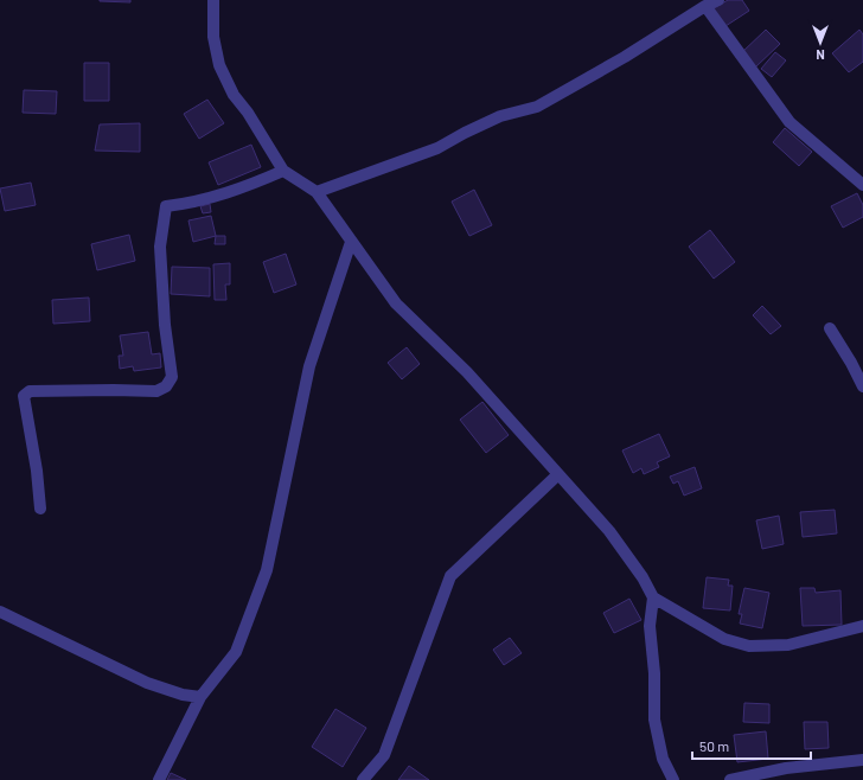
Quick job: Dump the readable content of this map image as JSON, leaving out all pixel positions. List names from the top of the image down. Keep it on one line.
{"scale_bar":"50 m","north":"bottom"}
